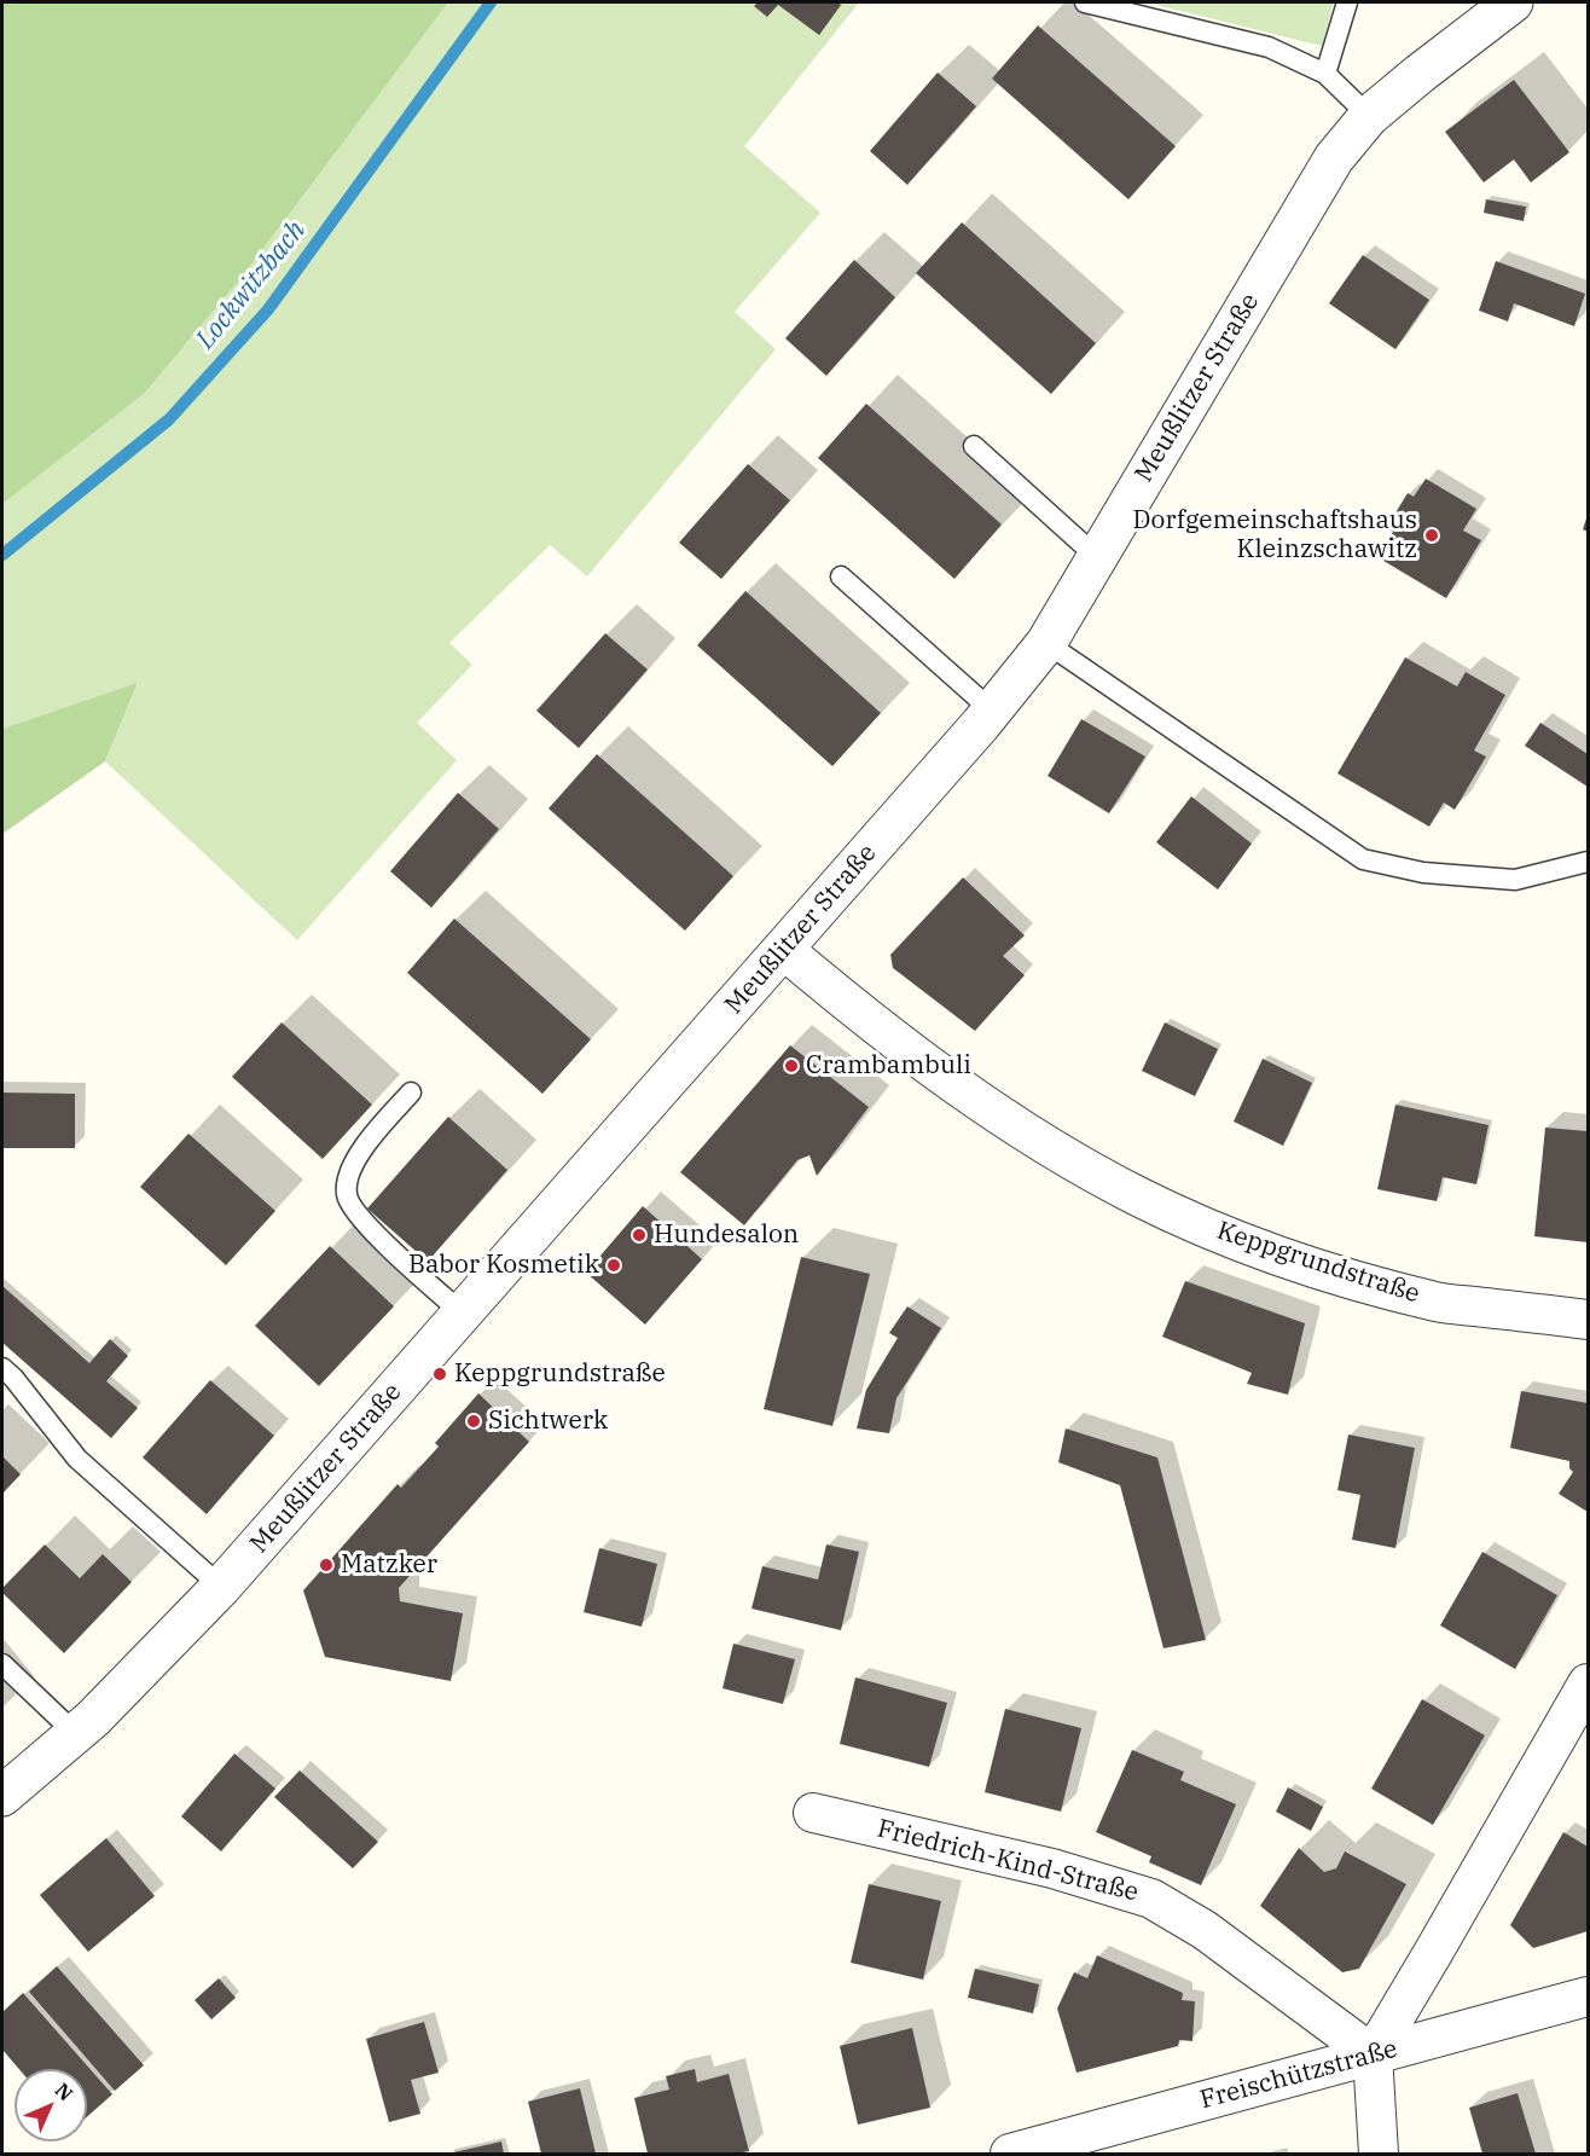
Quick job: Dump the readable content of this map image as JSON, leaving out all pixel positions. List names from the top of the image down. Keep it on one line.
{"streets":{"street":["Meußlitzer Straße","Keppgrundstraße","Friedrich-Kind-Straße","Freischützstraße"]},"crossings":[["Meußlitzer Straße","Keppgrundstraße"],["Friedrich-Kind-Straße","Freischützstraße"]],"water":["Lockwitzbach"],"places":["Dorfgemeinschaftshaus Kleinzschawitz","Crambambuli","Hundesalon","Babor Kosmetik","Keppgrundstraße","Sichtwerk","Matzker"],"north":"top right"}
